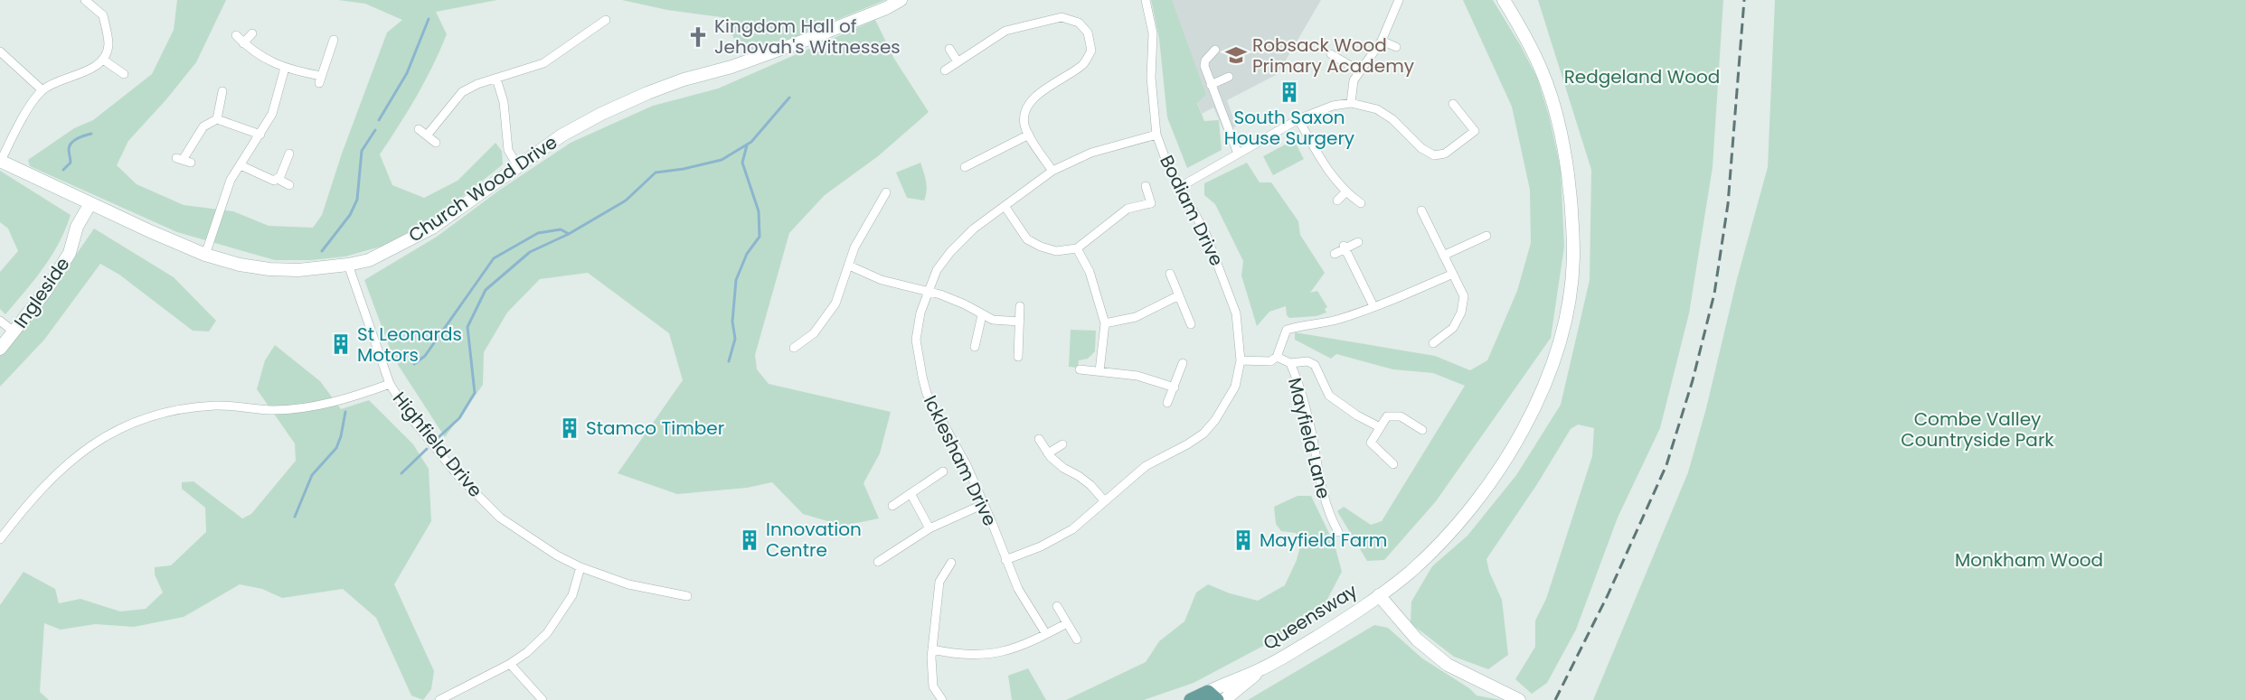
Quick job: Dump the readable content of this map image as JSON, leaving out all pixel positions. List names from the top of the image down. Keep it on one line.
{"streets":{"main road":["Queensway"],"street":["Church Wood Drive","Bodiam Drive","Ingleside","Mayfield Lane","Highfield Drive","Icklesham Drive"]},"crossings":[["Church Wood Drive","Ingleside"],["Church Wood Drive","Highfield Drive"],["Bodiam Drive","Mayfield Lane"],["Bodiam Drive","Icklesham Drive"]],"parks":["Redgeland Wood","Combe Valley Countryside Park","Monkham Wood"],"places":{"church":["Kingdom Hall of Jehovah's Witnesses"],"school or university":["Robsack Wood Primary Academy"],"building":["South Saxon House Surgery","St Leonards Motors","Stamco Timber","Innovation Centre","Mayfield Farm"]}}
